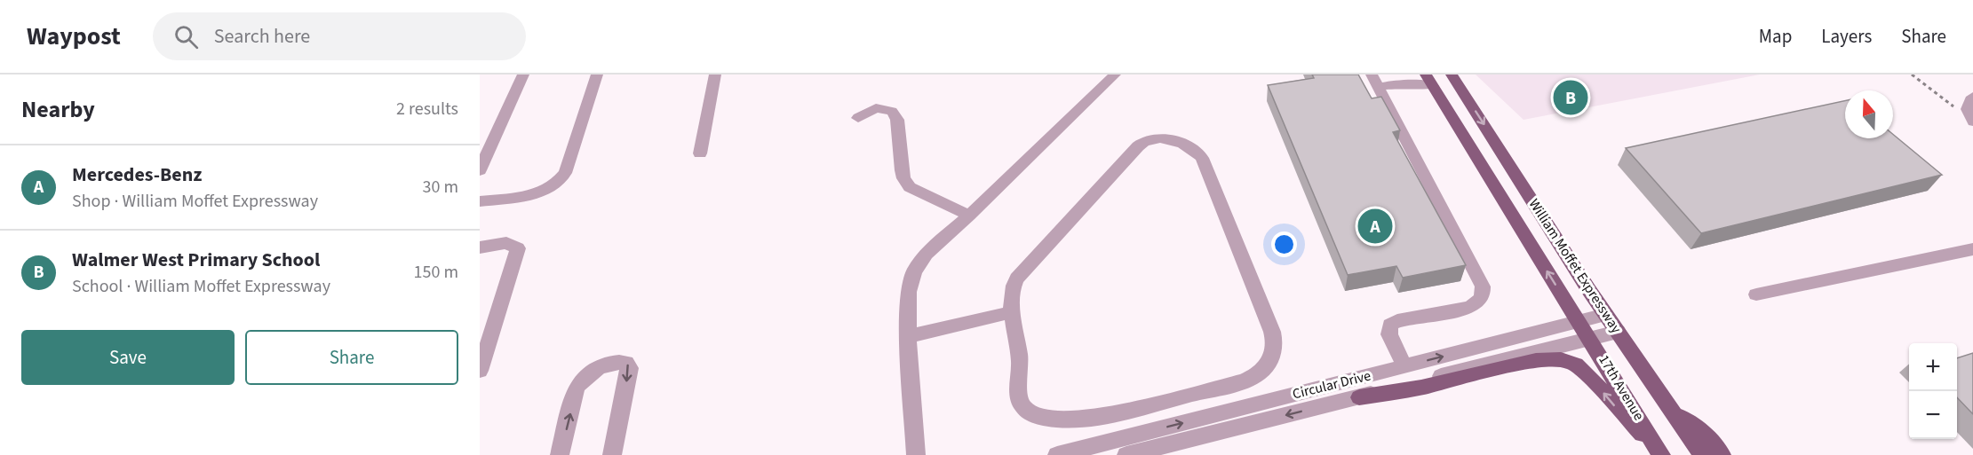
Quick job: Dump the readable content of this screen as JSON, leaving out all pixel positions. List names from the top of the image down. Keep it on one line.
{"streets":{"main road":["William Moffet Expressway","17th Avenue"],"street":["Circular Drive"]},"crossings":[["William Moffet Expressway","Circular Drive"],["William Moffet Expressway","17th Avenue"],["Circular Drive","17th Avenue"]],"north":"top","page":{"header":"Waypost","search":"Search here","nav":["Map","Layers","Share"],"heading":["Nearby","2 results"],"pins":["B","A"],"list":[{"mark":"A","name":"Mercedes-Benz","note":"Shop · William Moffet Expressway","value":"30 m"},{"mark":"B","name":"Walmer West Primary School","note":"School · William Moffet Expressway","value":"150 m"}],"buttons":["Save","Share"],"map_buttons":["+","−"]}}
